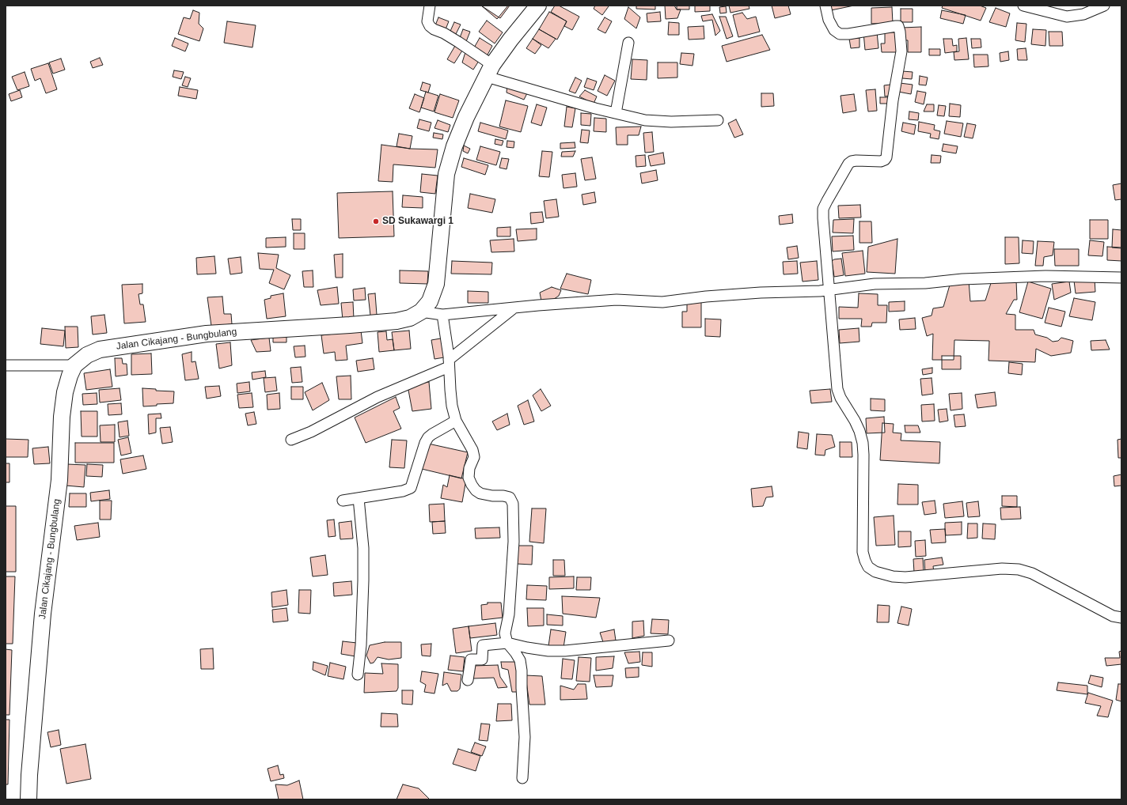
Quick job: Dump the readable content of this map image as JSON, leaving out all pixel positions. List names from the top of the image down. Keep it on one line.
{"streets":{"main road":["Jalan Cikajang - Bungbulang"]},"places":["SD Sukawargi 1"]}
